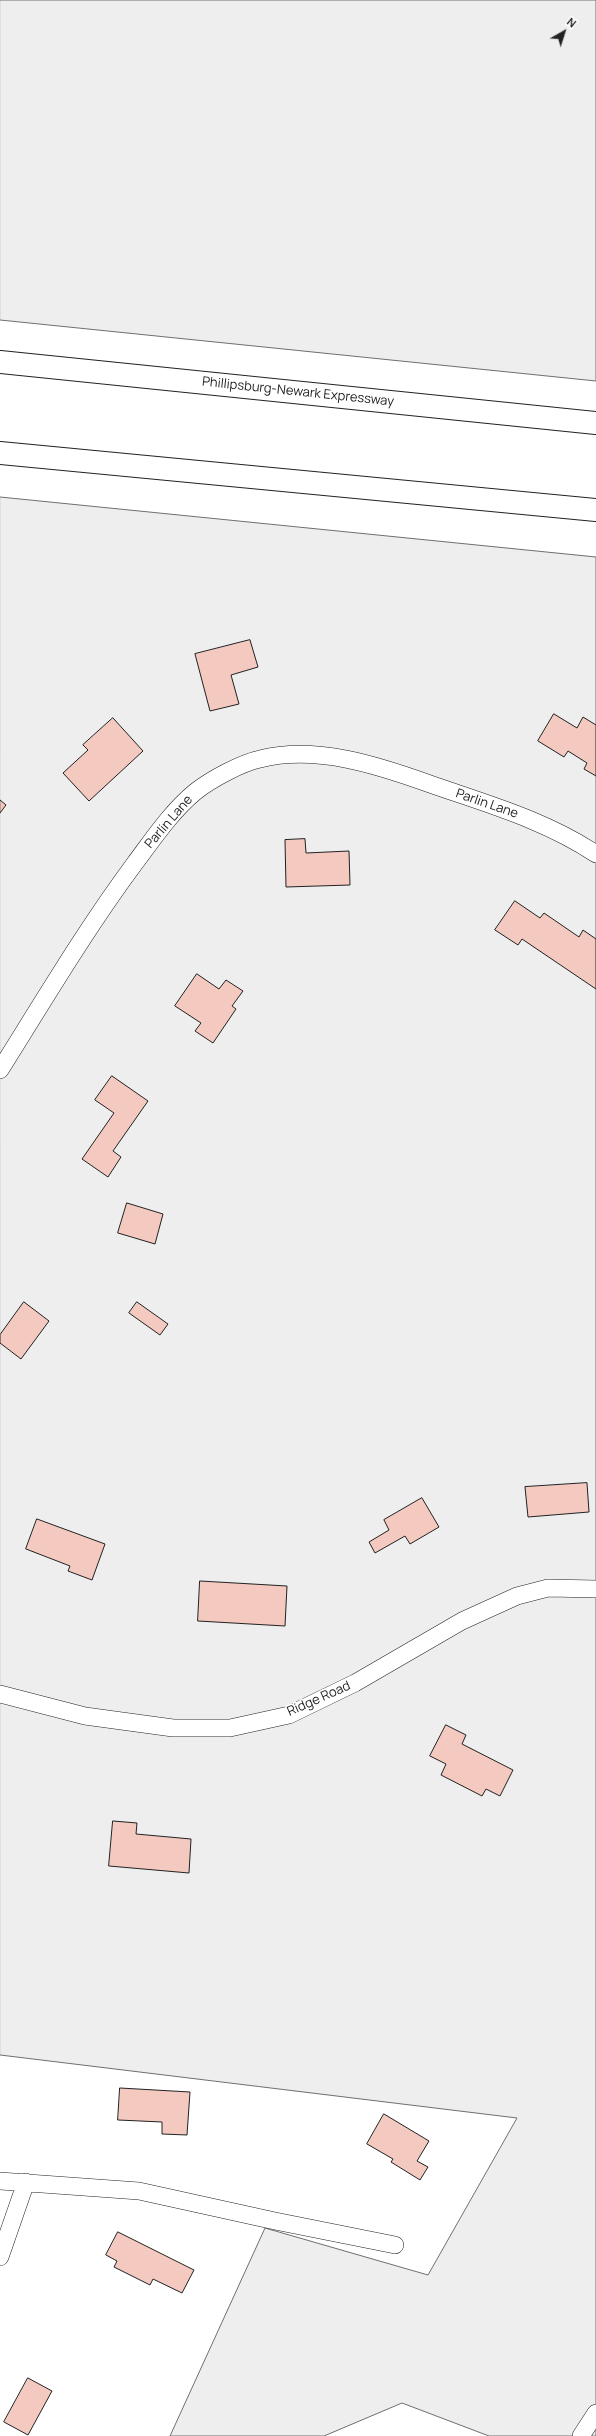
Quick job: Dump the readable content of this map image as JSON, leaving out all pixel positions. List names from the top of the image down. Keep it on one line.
{"streets":{"highway":["Phillipsburg-Newark Expressway"],"street":["Parlin Lane","Ridge Road"]},"north":"top right"}
